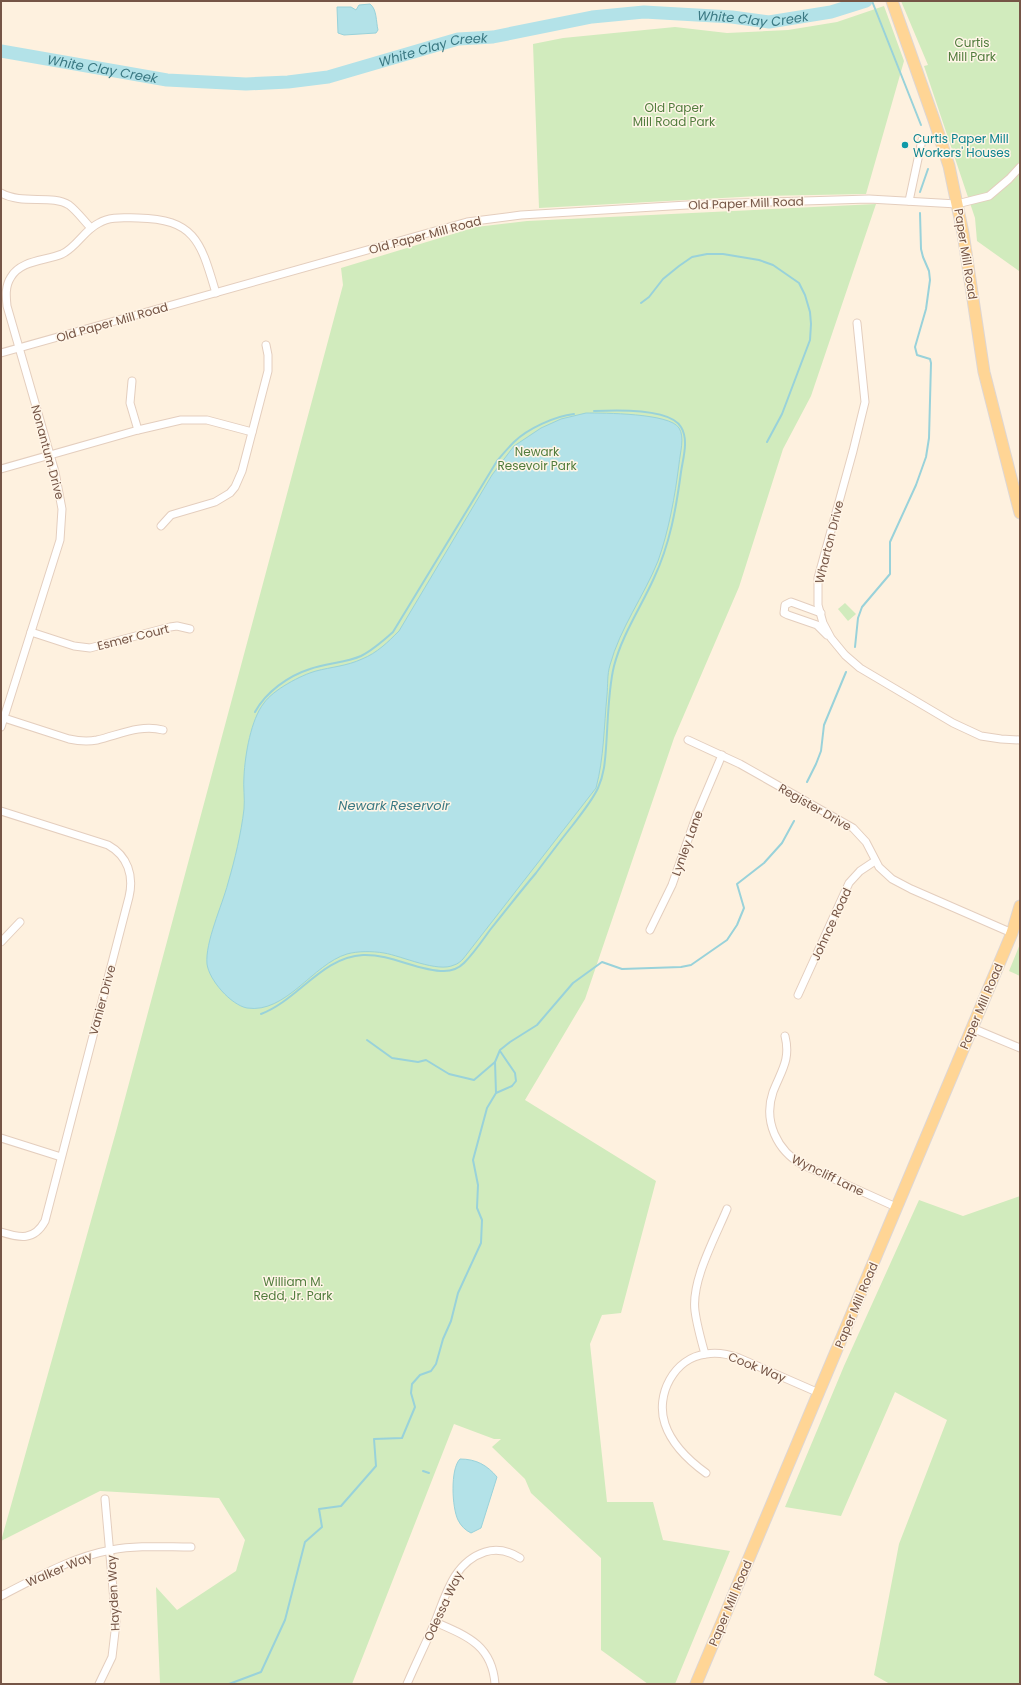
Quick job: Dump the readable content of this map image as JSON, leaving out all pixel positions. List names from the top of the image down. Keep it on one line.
{"streets":{"main road":["Paper Mill Road"],"street":["Old Paper Mill Road","Nonantum Drive","Wharton Drive","Esmer Court","Register Drive","Lynley Lane","Johnce Road","Vanier Drive","Wyncliff Lane","Cook Way","Walker Way","Hayden Way","Odessa Way"]},"crossings":[["Old Paper Mill Road","Paper Mill Road"],["Old Paper Mill Road","Nonantum Drive"],["Paper Mill Road","Register Drive"],["Paper Mill Road","Wyncliff Lane"],["Paper Mill Road","Cook Way"],["Nonantum Drive","Esmer Court"],["Register Drive","Lynley Lane"],["Register Drive","Johnce Road"],["Walker Way","Hayden Way"]],"water":["White Clay Creek","Newark Reservoir"],"parks":["Curtis Mill Park","Old Paper Mill Road Park","Newark Resevoir Park","William M. Redd, Jr. Park"],"places":["Curtis Paper Mill Workers' Houses"]}
